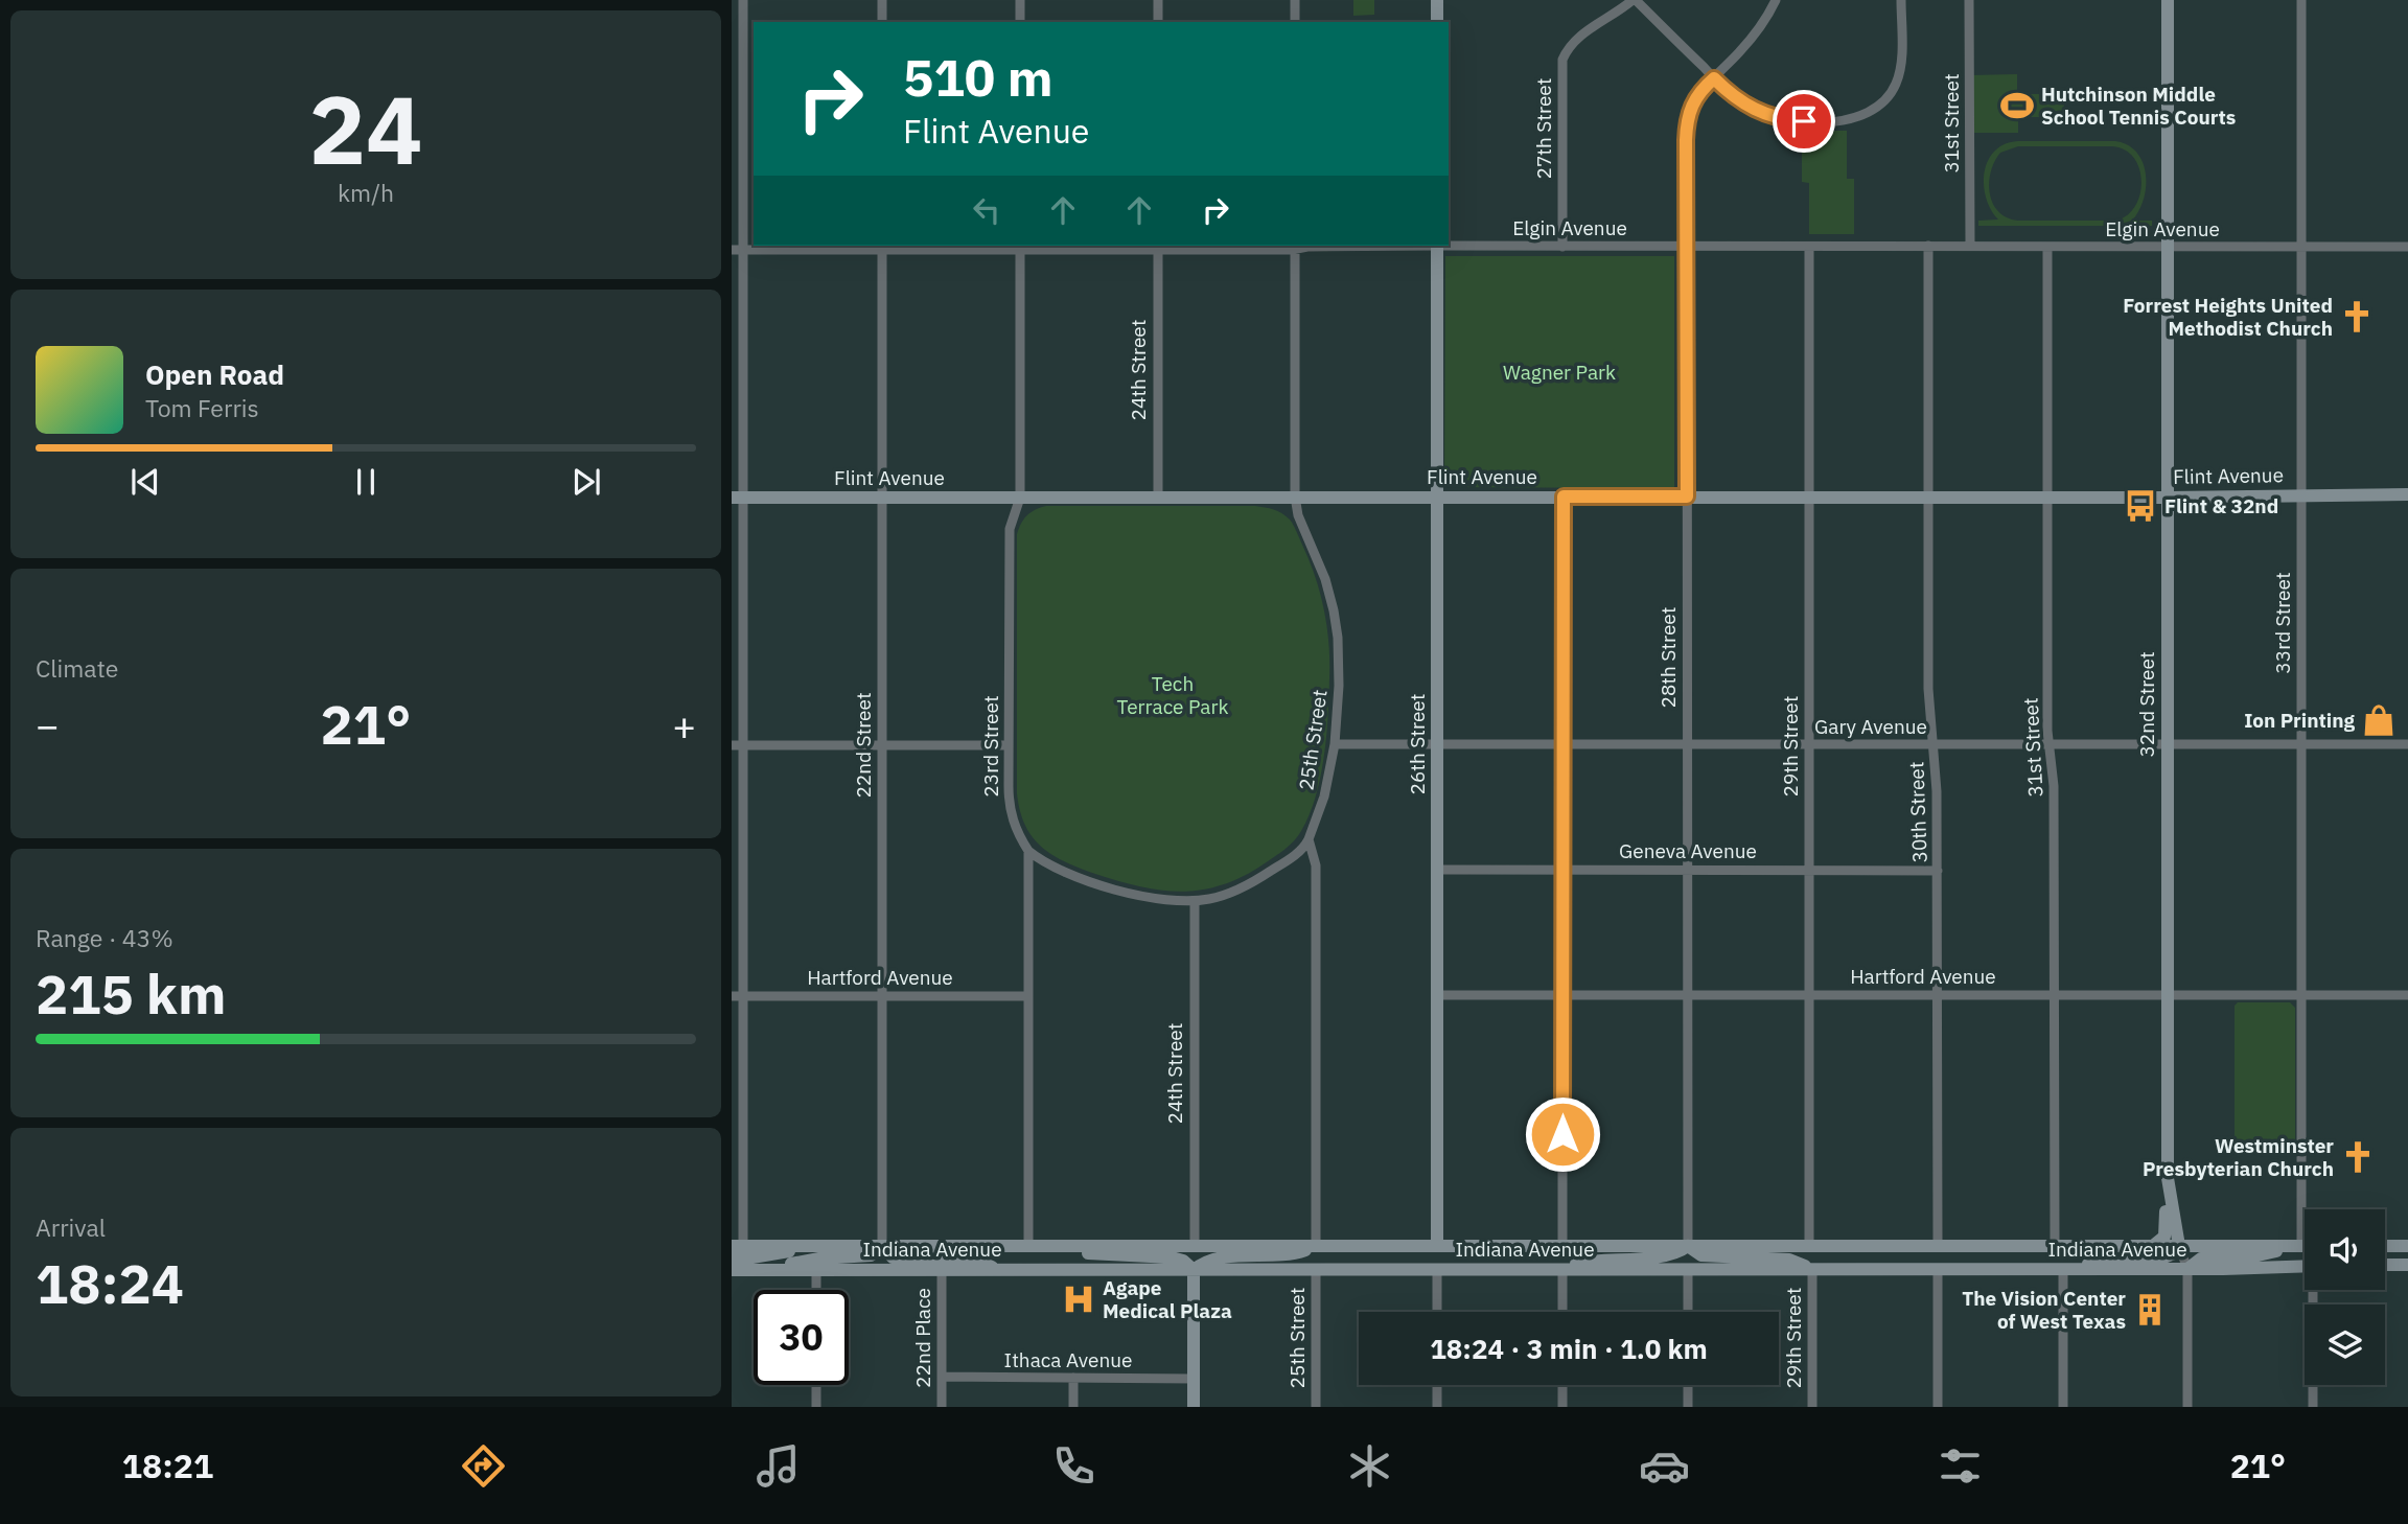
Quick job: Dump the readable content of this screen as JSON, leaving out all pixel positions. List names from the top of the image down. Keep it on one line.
{"streets":{"main road":["Flint Avenue","32nd Street","26th Street","Indiana Avenue"],"street":["31st Street","27th Street","Elgin Avenue","24th Street","33rd Street","28th Street","Gary Avenue","25th Street","22nd Street","23rd Street","29th Street","30th Street","Geneva Avenue","Hartford Avenue","22nd Place","Ithaca Avenue"]},"crossings":[["31st Street","Elgin Avenue"],["31st Street","Flint Avenue"],["31st Street","Gary Avenue"],["31st Street","Hartford Avenue"],["31st Street","Indiana Avenue"],["27th Street","Elgin Avenue"],["Elgin Avenue","24th Street"],["Elgin Avenue","33rd Street"],["Elgin Avenue","28th Street"],["Elgin Avenue","32nd Street"],["Elgin Avenue","25th Street"],["Elgin Avenue","22nd Street"],["Elgin Avenue","23rd Street"],["Elgin Avenue","29th Street"],["Elgin Avenue","30th Street"],["24th Street","Flint Avenue"],["24th Street","Indiana Avenue"],["Flint Avenue","33rd Street"],["Flint Avenue","28th Street"],["Flint Avenue","32nd Street"],["Flint Avenue","25th Street"],["Flint Avenue","26th Street"],["Flint Avenue","22nd Street"],["Flint Avenue","23rd Street"],["Flint Avenue","29th Street"],["Flint Avenue","30th Street"],["33rd Street","Gary Avenue"],["33rd Street","Hartford Avenue"],["33rd Street","Indiana Avenue"],["28th Street","Gary Avenue"],["28th Street","Geneva Avenue"],["28th Street","Hartford Avenue"],["28th Street","Indiana Avenue"],["32nd Street","Gary Avenue"],["32nd Street","Hartford Avenue"],["32nd Street","Indiana Avenue"],["Gary Avenue","25th Street"],["Gary Avenue","26th Street"],["Gary Avenue","29th Street"],["Gary Avenue","30th Street"],["25th Street","Indiana Avenue"],["26th Street","Geneva Avenue"],["26th Street","Hartford Avenue"],["26th Street","Indiana Avenue"],["22nd Street","Hartford Avenue"],["22nd Street","Indiana Avenue"],["23rd Street","Hartford Avenue"],["23rd Street","Indiana Avenue"],["29th Street","Geneva Avenue"],["29th Street","Hartford Avenue"],["29th Street","Indiana Avenue"],["30th Street","Geneva Avenue"],["30th Street","Hartford Avenue"],["30th Street","Indiana Avenue"],["Indiana Avenue","22nd Place"],["22nd Place","Ithaca Avenue"]],"parks":["Wagner Park","Tech Terrace Park"],"places":{"sports":["Hutchinson Middle School Tennis Courts"],"church":["Forrest Heights United Methodist Church","Westminster Presbyterian Church"],"bus stop":["Flint & 32nd"],"shop":["Ion Printing"],"hospital":["Agape Medical Plaza"],"building":["The Vision Center of West Texas"]},"page":{"tile":[["24","km/h"],"Climate",["Range · 43%","215 km"],["Arrival","18:24"]],"turn":["510 m","Flint Avenue"],"song":["Open Road","Tom Ferris"],"heat":["−","21°","+"],"limit":"30","trip":"18:24 · 3 min · 1.0 km","tabs":["18:21","21°"]}}
